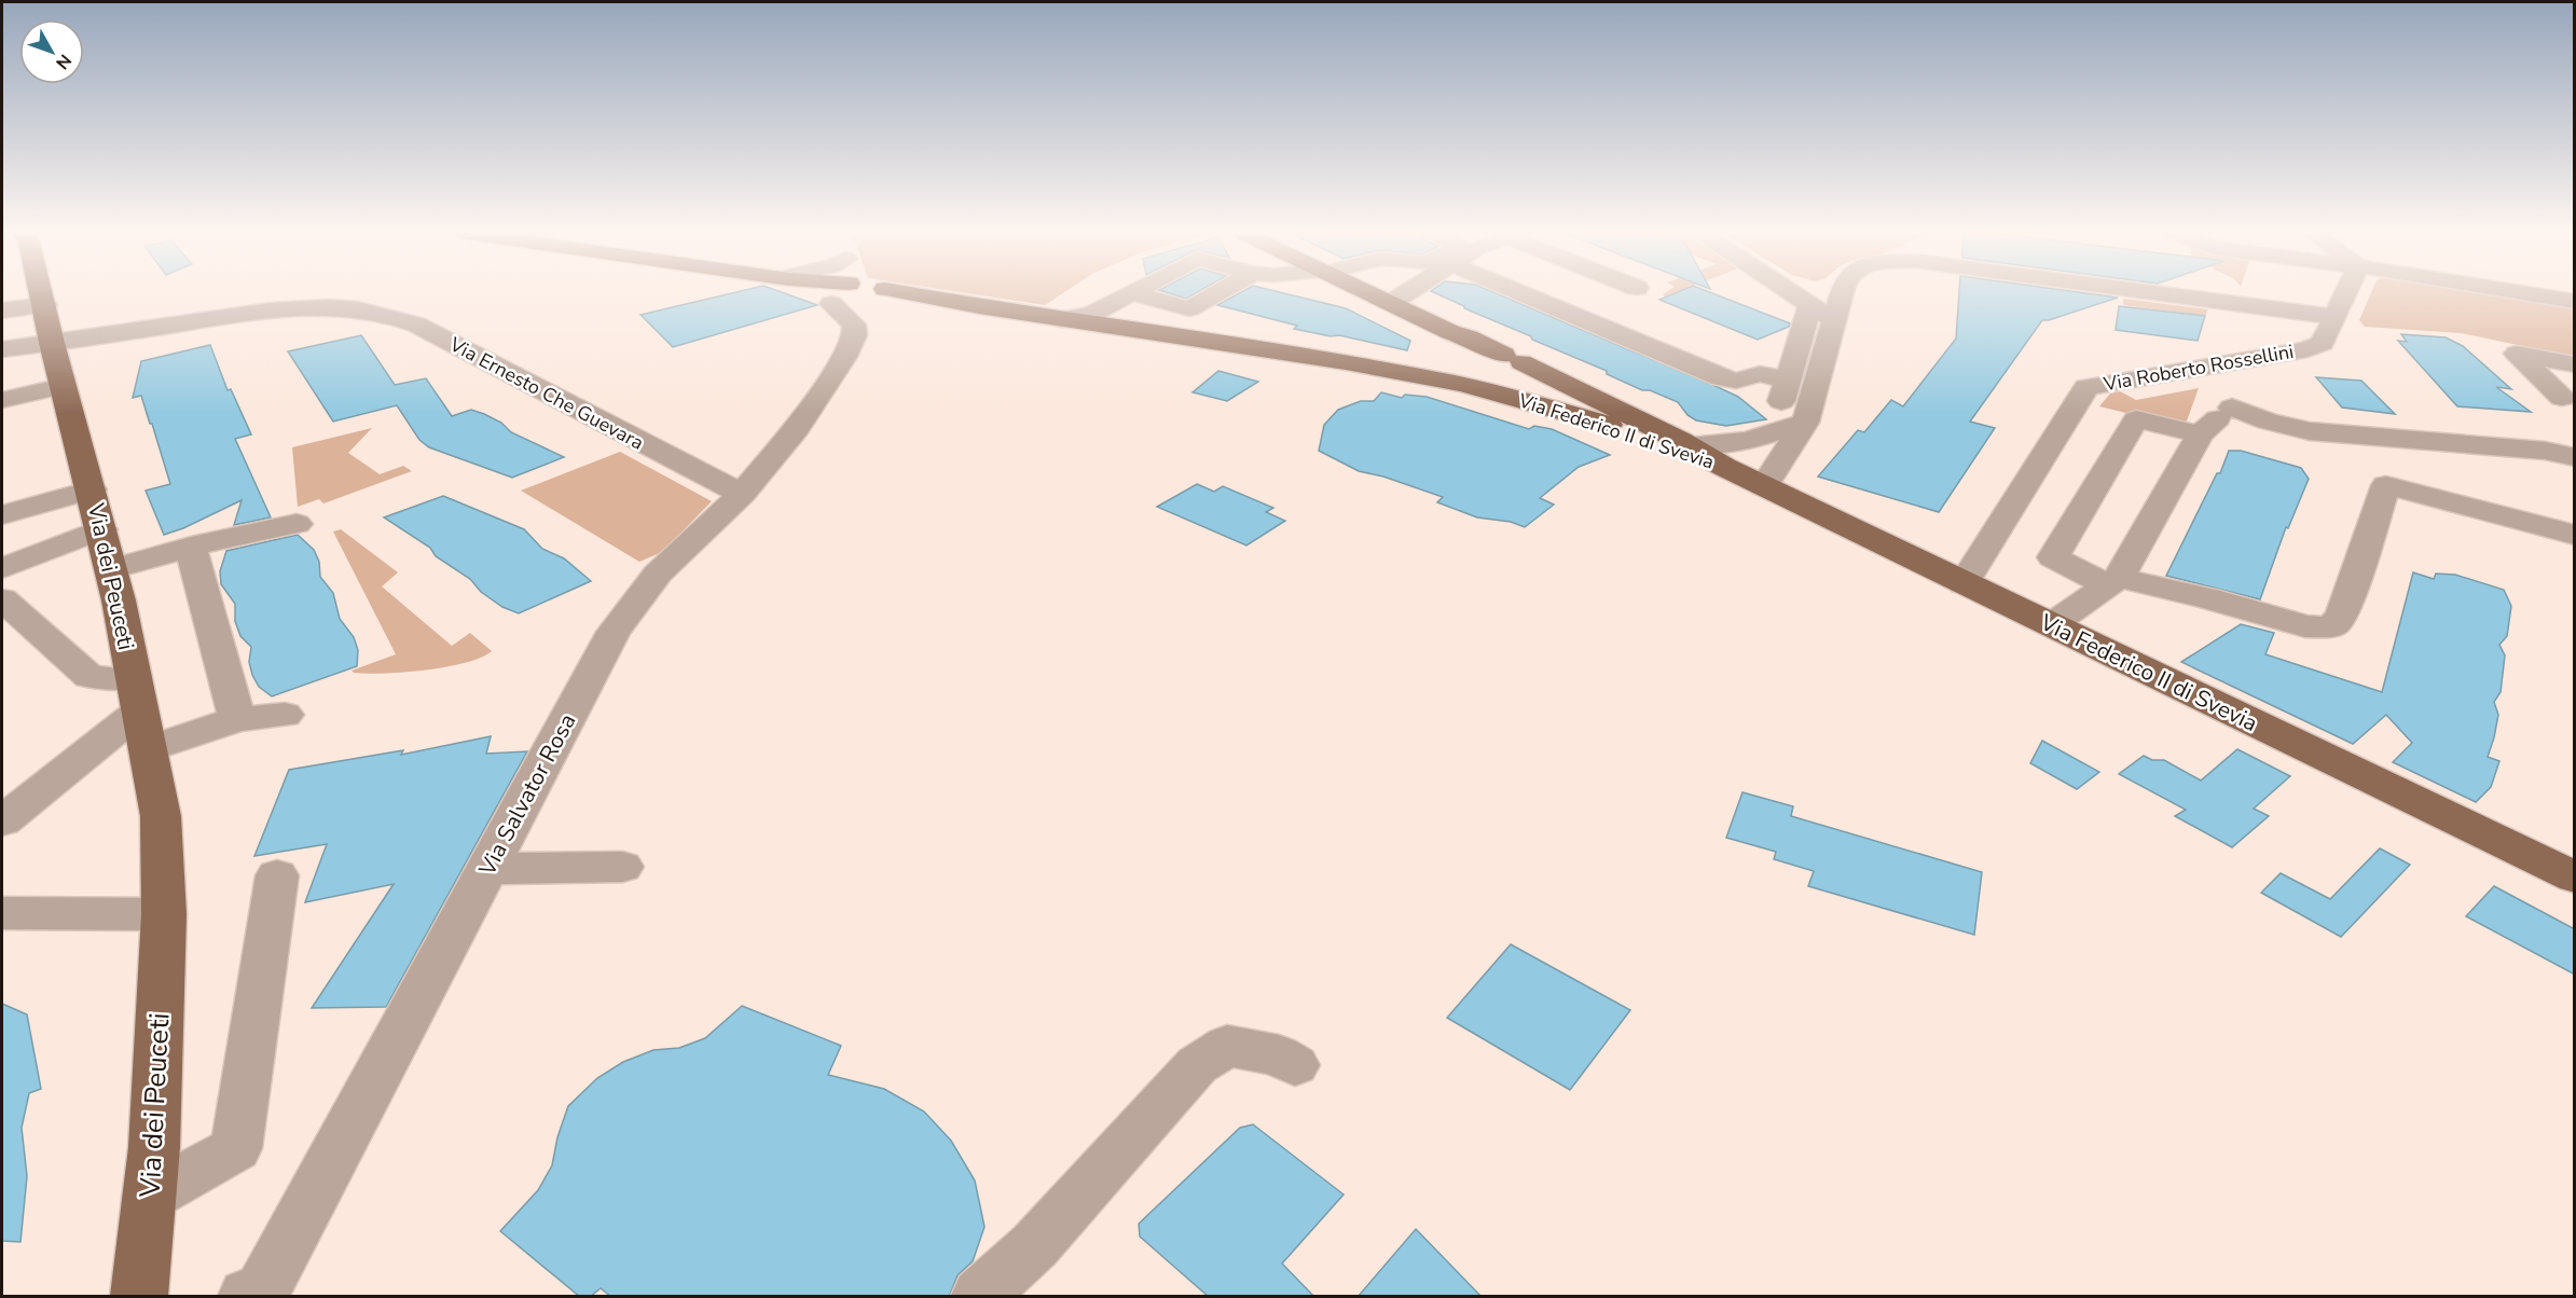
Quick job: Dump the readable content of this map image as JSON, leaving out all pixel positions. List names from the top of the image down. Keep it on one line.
{"streets":{"main road":["Via Federico II di Svevia","Via dei Peuceti"],"street":["Via Roberto Rossellini","Via Ernesto Che Guevara","Via Salvator Rosa"]},"crossings":[["Via Roberto Rossellini","Via Federico II di Svevia"],["Via Ernesto Che Guevara","Via dei Peuceti"],["Via Ernesto Che Guevara","Via Salvator Rosa"],["Via Federico II di Svevia","Via Salvator Rosa"]],"north":"bottom right"}
